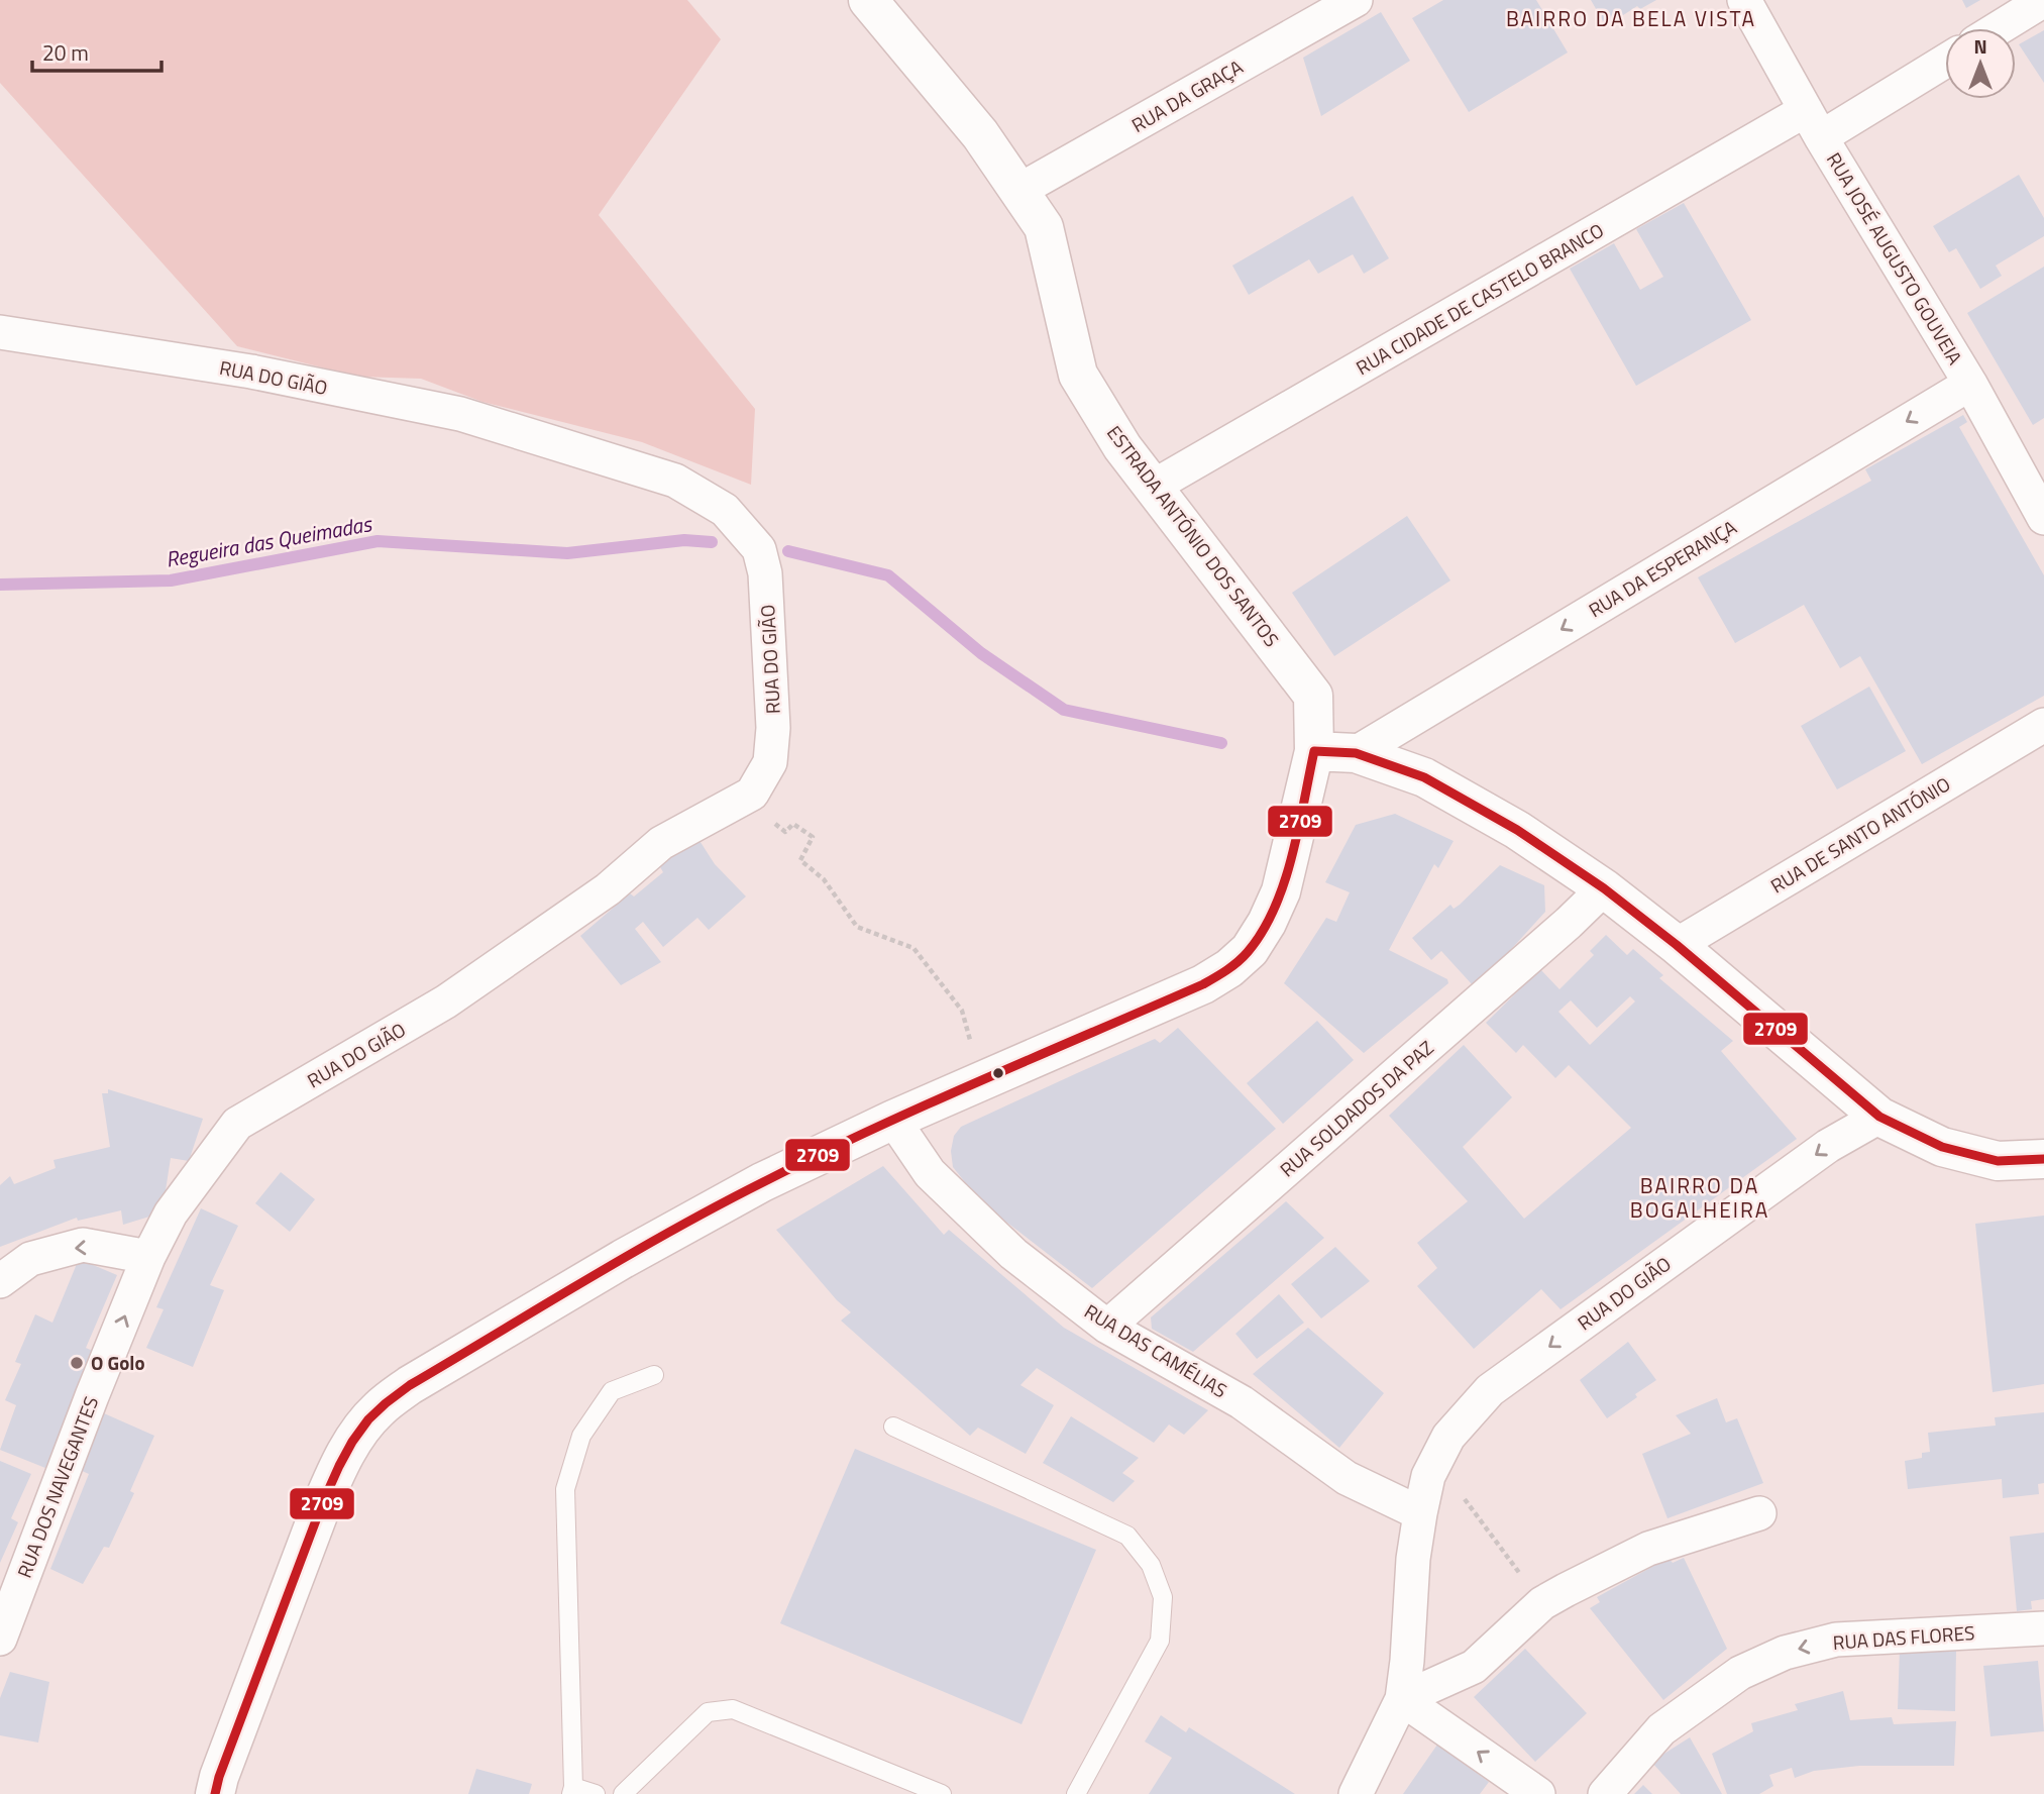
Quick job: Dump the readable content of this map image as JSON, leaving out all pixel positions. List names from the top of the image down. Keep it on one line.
{"streets":{"street":["RUA DA GRAÇA","RUA JOSÉ AUGUSTO GOUVEIA","RUA CIDADE DE CASTELO BRANCO","RUA DO GIÃO","ESTRADA ANTÓNIO DOS SANTOS","RUA DA ESPERANÇA","RUA DE SANTO ANTÓNIO","RUA SOLDADOS DA PAZ","RUA DAS CAMÉLIAS","RUA DOS NAVEGANTES","RUA DAS FLORES"]},"crossings":[["RUA DA GRAÇA","ESTRADA ANTÓNIO DOS SANTOS"],["RUA JOSÉ AUGUSTO GOUVEIA","RUA CIDADE DE CASTELO BRANCO"],["RUA JOSÉ AUGUSTO GOUVEIA","RUA DA ESPERANÇA"],["RUA CIDADE DE CASTELO BRANCO","ESTRADA ANTÓNIO DOS SANTOS"],["RUA DO GIÃO","RUA DAS CAMÉLIAS"],["RUA DO GIÃO","RUA DOS NAVEGANTES"],["ESTRADA ANTÓNIO DOS SANTOS","RUA DAS CAMÉLIAS"],["RUA SOLDADOS DA PAZ","RUA DAS CAMÉLIAS"]],"one_way":["RUA DA ESPERANÇA","RUA DOS NAVEGANTES"],"districts":["BAIRRO DA BELA VISTA","BAIRRO DA BOGALHEIRA"],"water":["Regueira das Queimadas"],"places":["O Golo"],"lines":["transit line 2709"],"scale_bar":"20 m","north":"top"}
